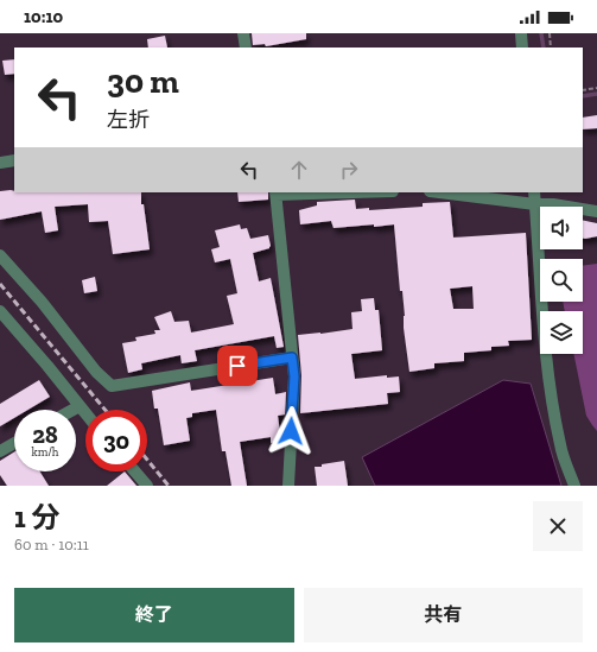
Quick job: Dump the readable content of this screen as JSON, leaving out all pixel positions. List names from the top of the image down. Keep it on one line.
{"page":{"status":"10:10","turn":["30 m","左折"],"speed":"28 km/h","limit":"30","heading":["1 分","60 m · 10:11"],"buttons":["終了","共有"]}}
